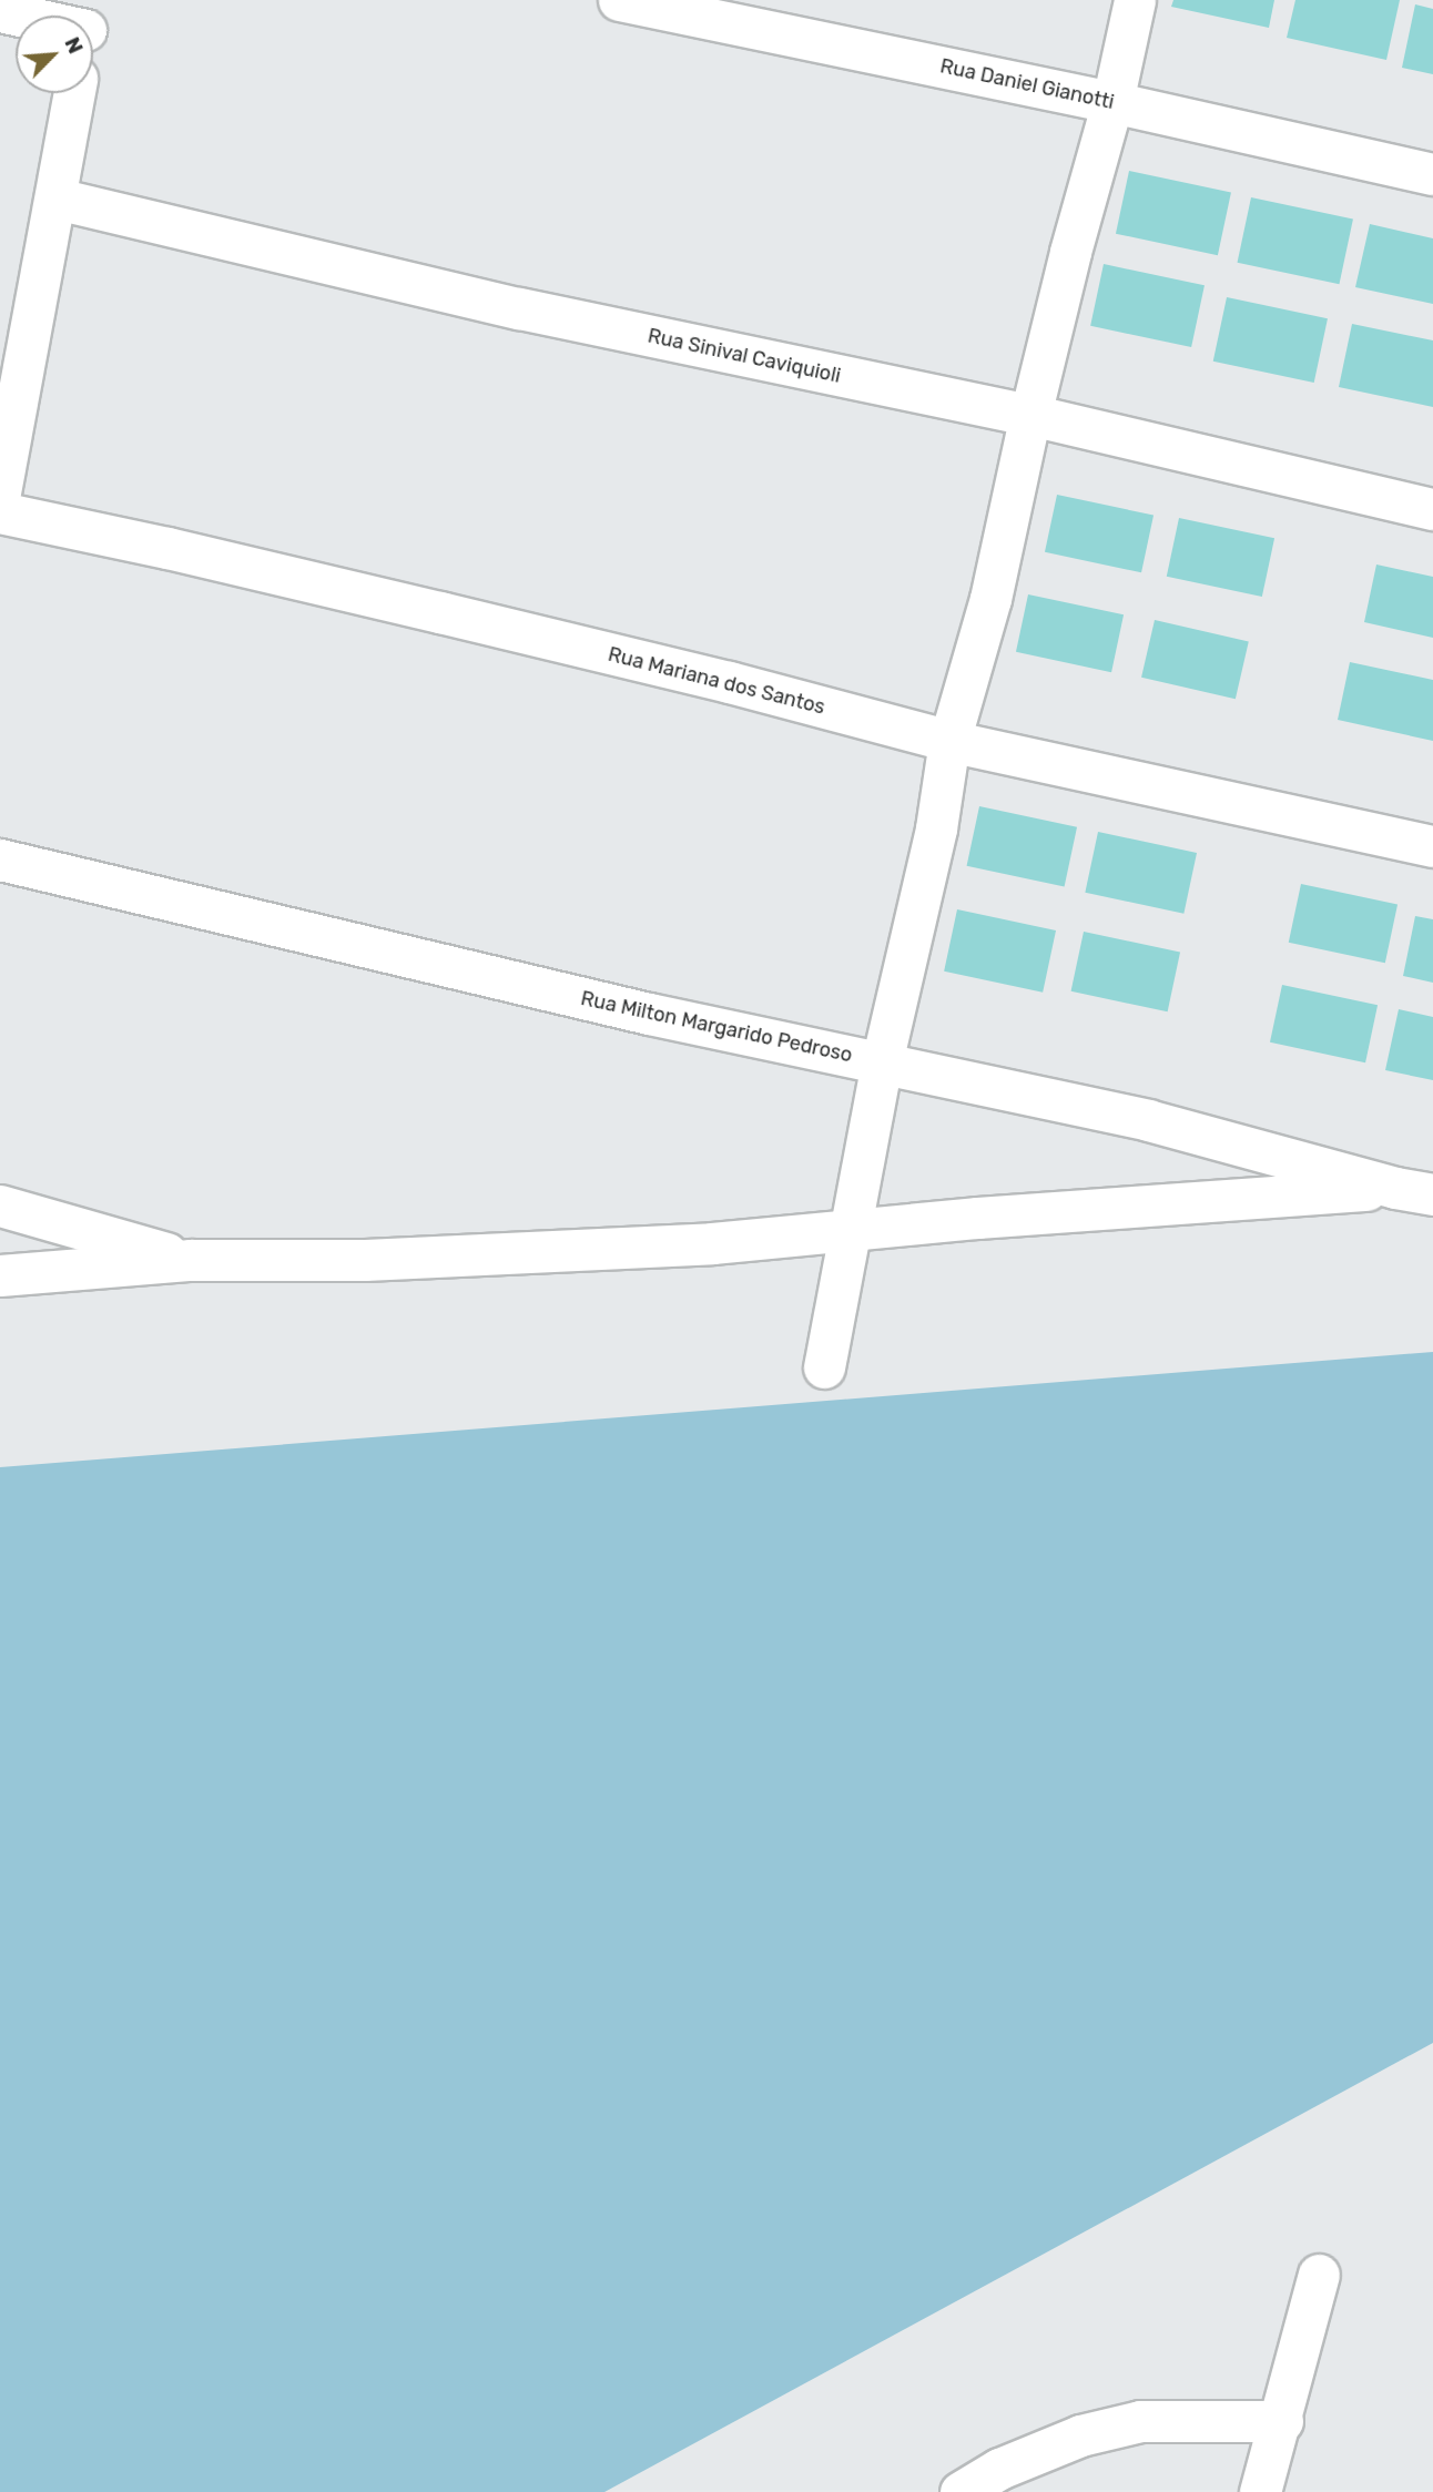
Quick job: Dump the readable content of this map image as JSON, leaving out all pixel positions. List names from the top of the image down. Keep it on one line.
{"streets":{"street":["Rua Daniel Gianotti","Rua Sinival Caviquioli","Rua Mariana dos Santos","Rua Milton Margarido Pedroso"]},"north":"top right"}
